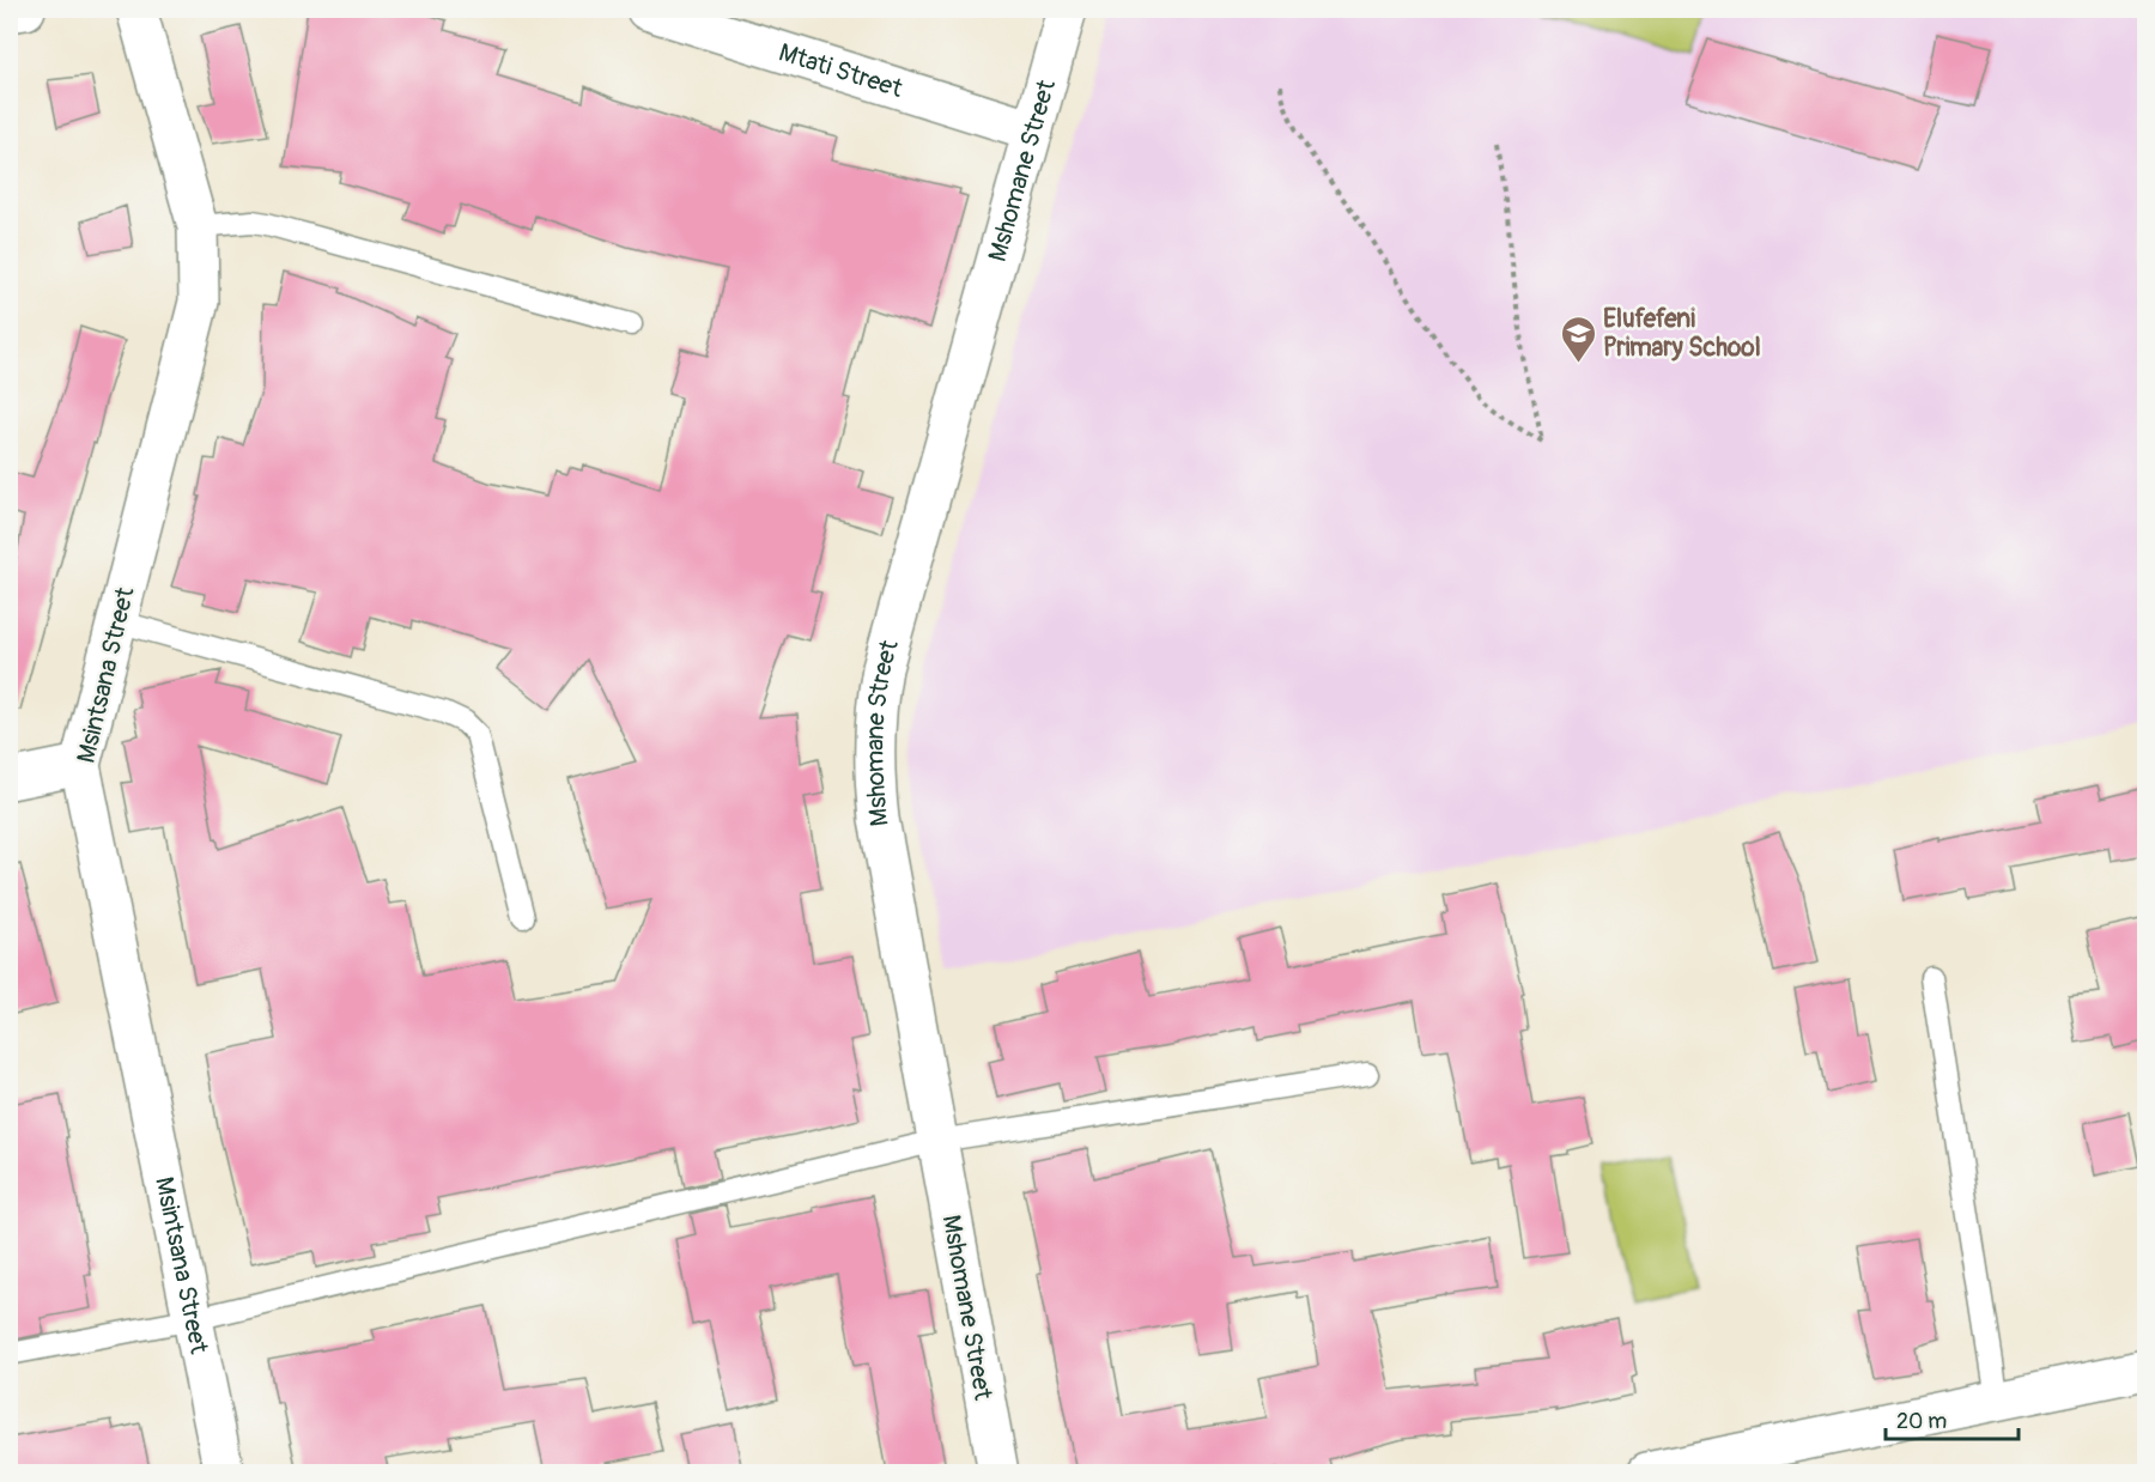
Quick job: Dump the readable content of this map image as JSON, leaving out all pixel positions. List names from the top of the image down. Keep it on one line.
{"streets":{"street":["Mtati Street","Mshomane Street","Msintsana Street"]},"crossings":[["Mtati Street","Mshomane Street"]],"places":{"school or university":["Elufefeni Primary School"]},"scale_bar":"20 m"}
